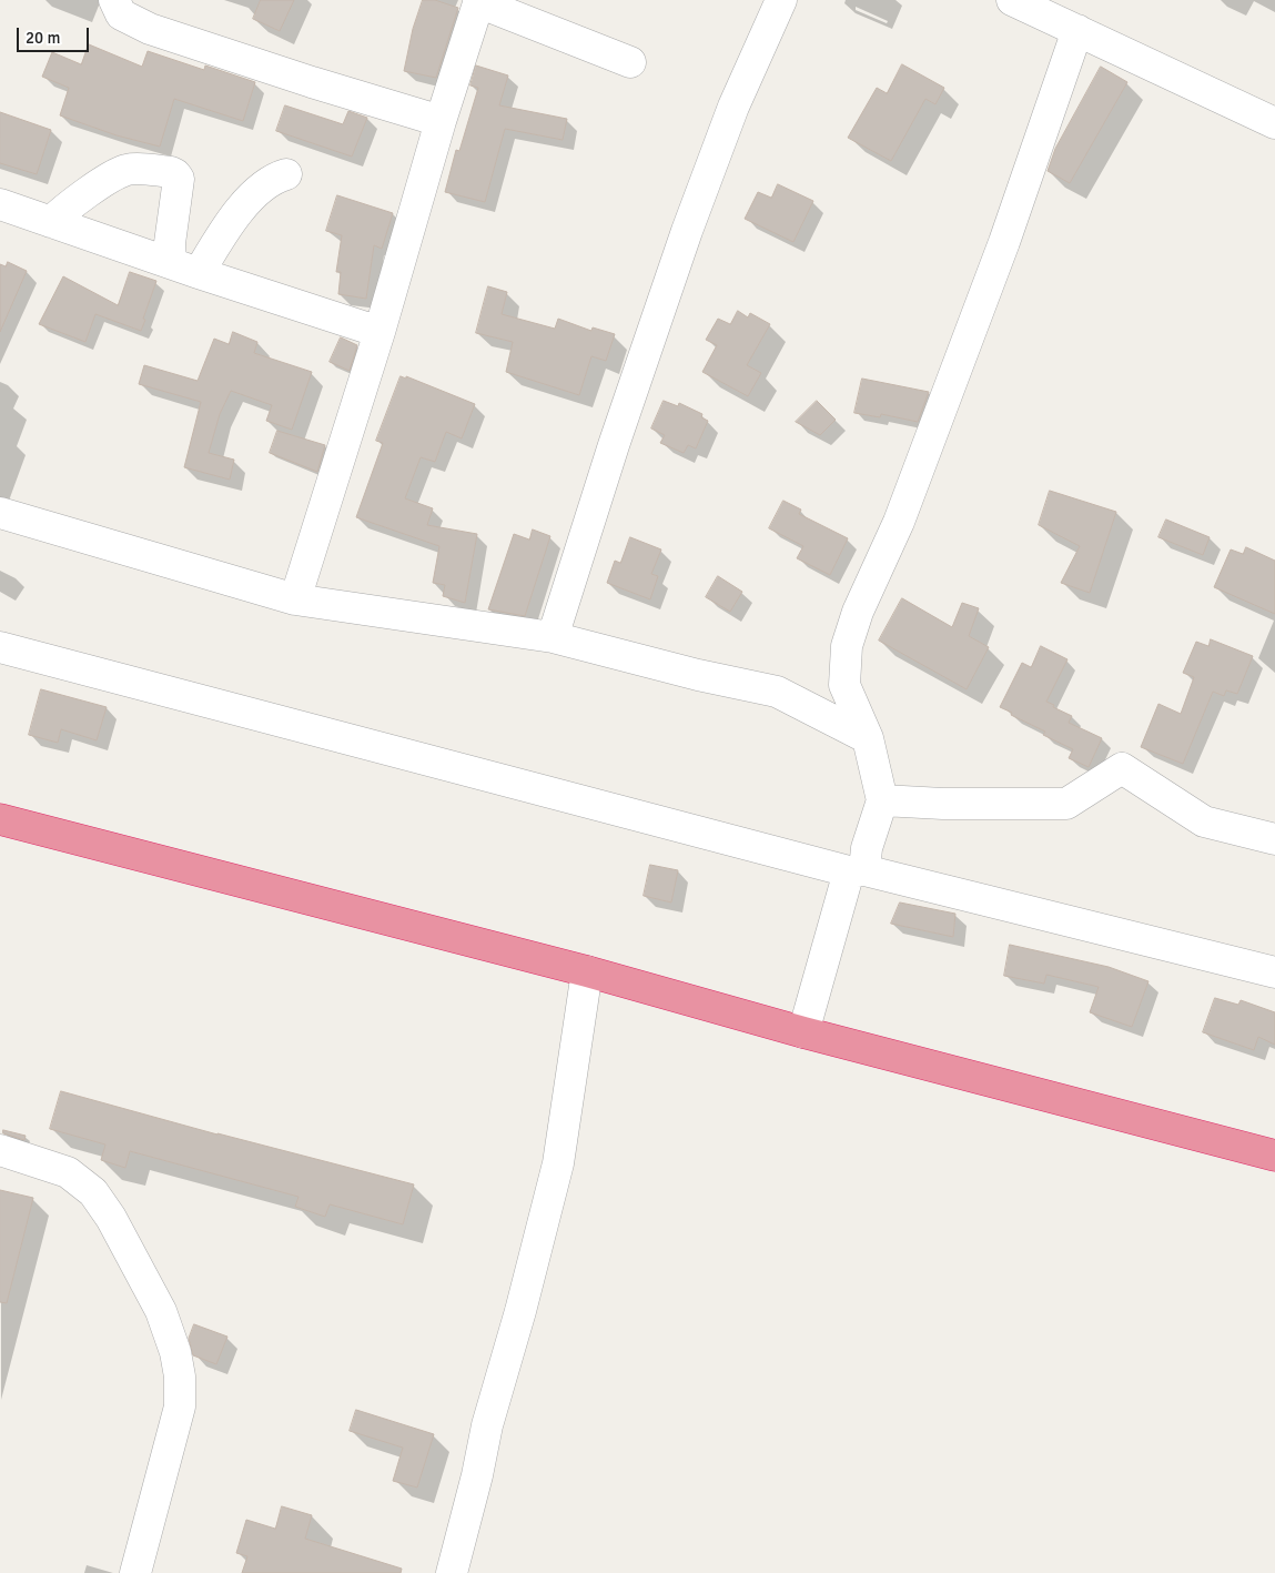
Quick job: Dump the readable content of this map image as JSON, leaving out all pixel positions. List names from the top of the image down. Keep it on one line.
{"scale_bar":"20 m"}
